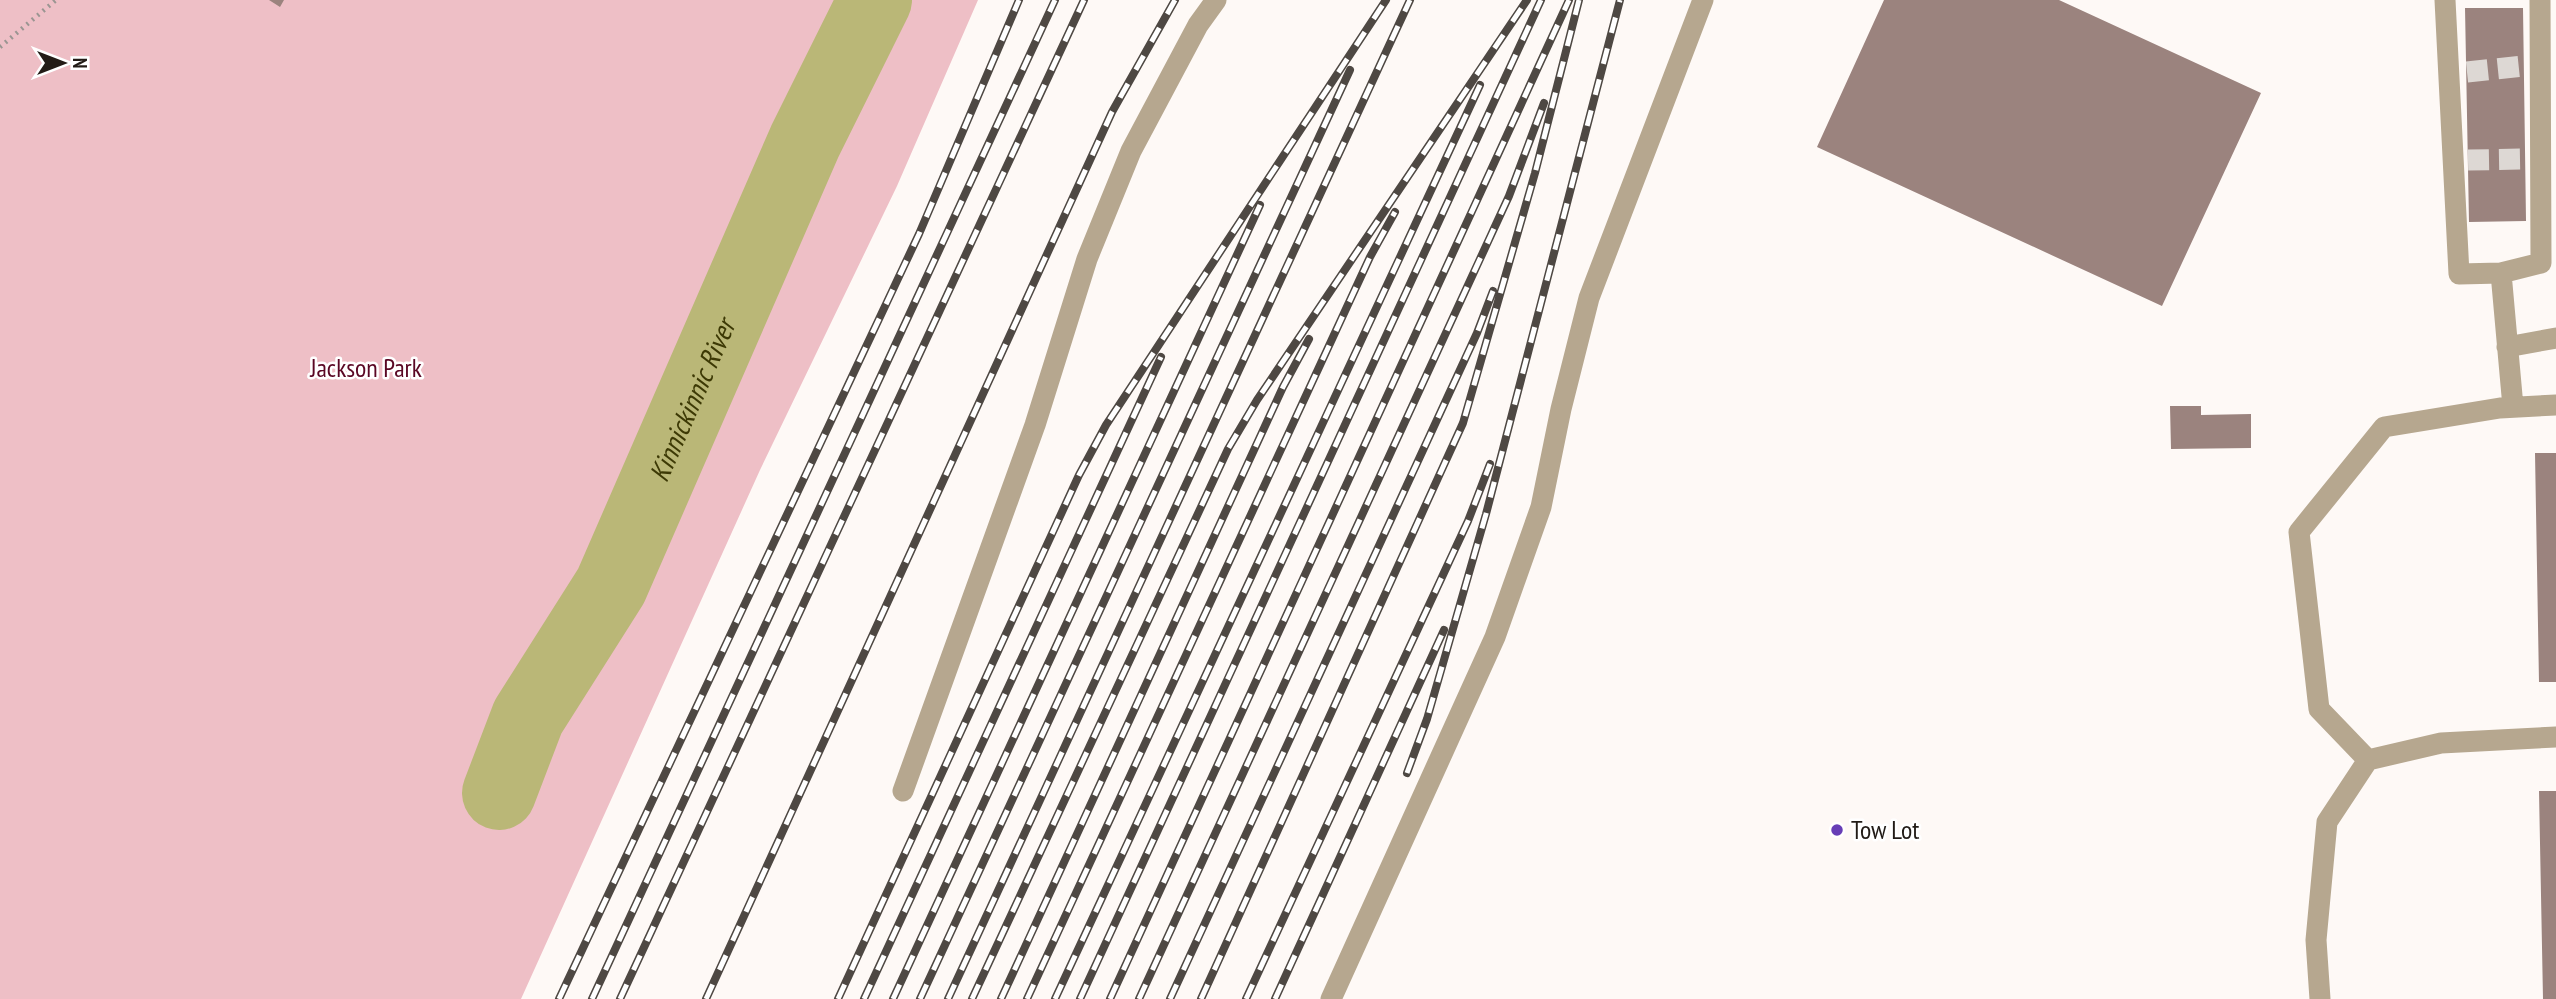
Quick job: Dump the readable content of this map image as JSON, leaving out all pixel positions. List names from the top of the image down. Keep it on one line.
{"water":["Kinnickinnic River"],"parks":["Jackson Park"],"places":["Tow Lot"],"north":"right"}
